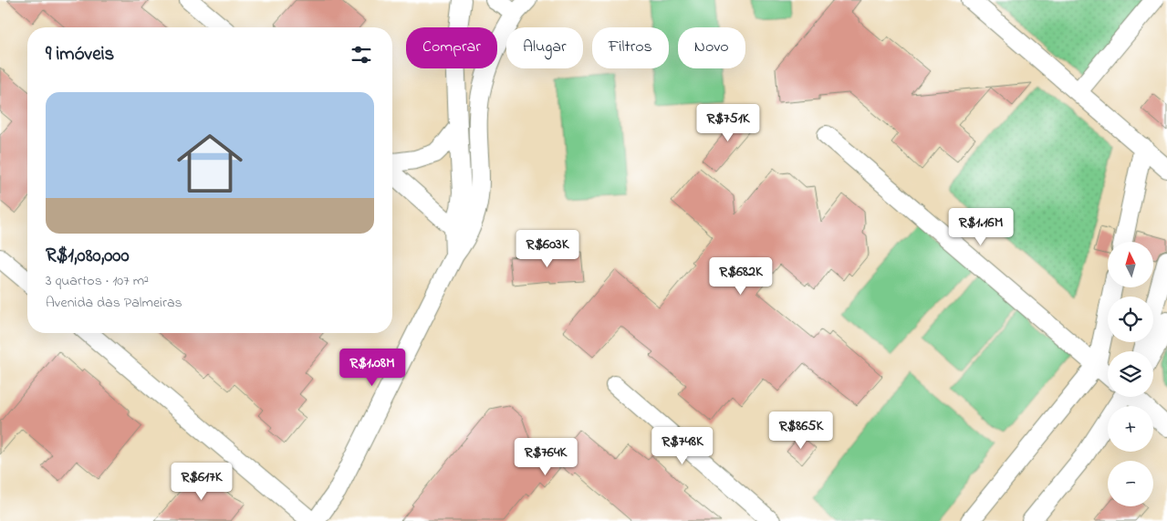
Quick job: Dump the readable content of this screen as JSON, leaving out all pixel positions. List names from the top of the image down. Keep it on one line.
{"north":"top","page":{"chip":["Comprar","Alugar","Filtros","Novo"],"heading":"9 imóveis","list":[{"name":"R$1,080,000","note":"3 quartos · 107 m² · Avenida das Palmeiras"}],"price":["R$751K","R$1.16M","R$603K","R$682K","R$1.08M","R$865K","R$748K","R$764K","R$617K"],"map_buttons":["+","−"]}}
